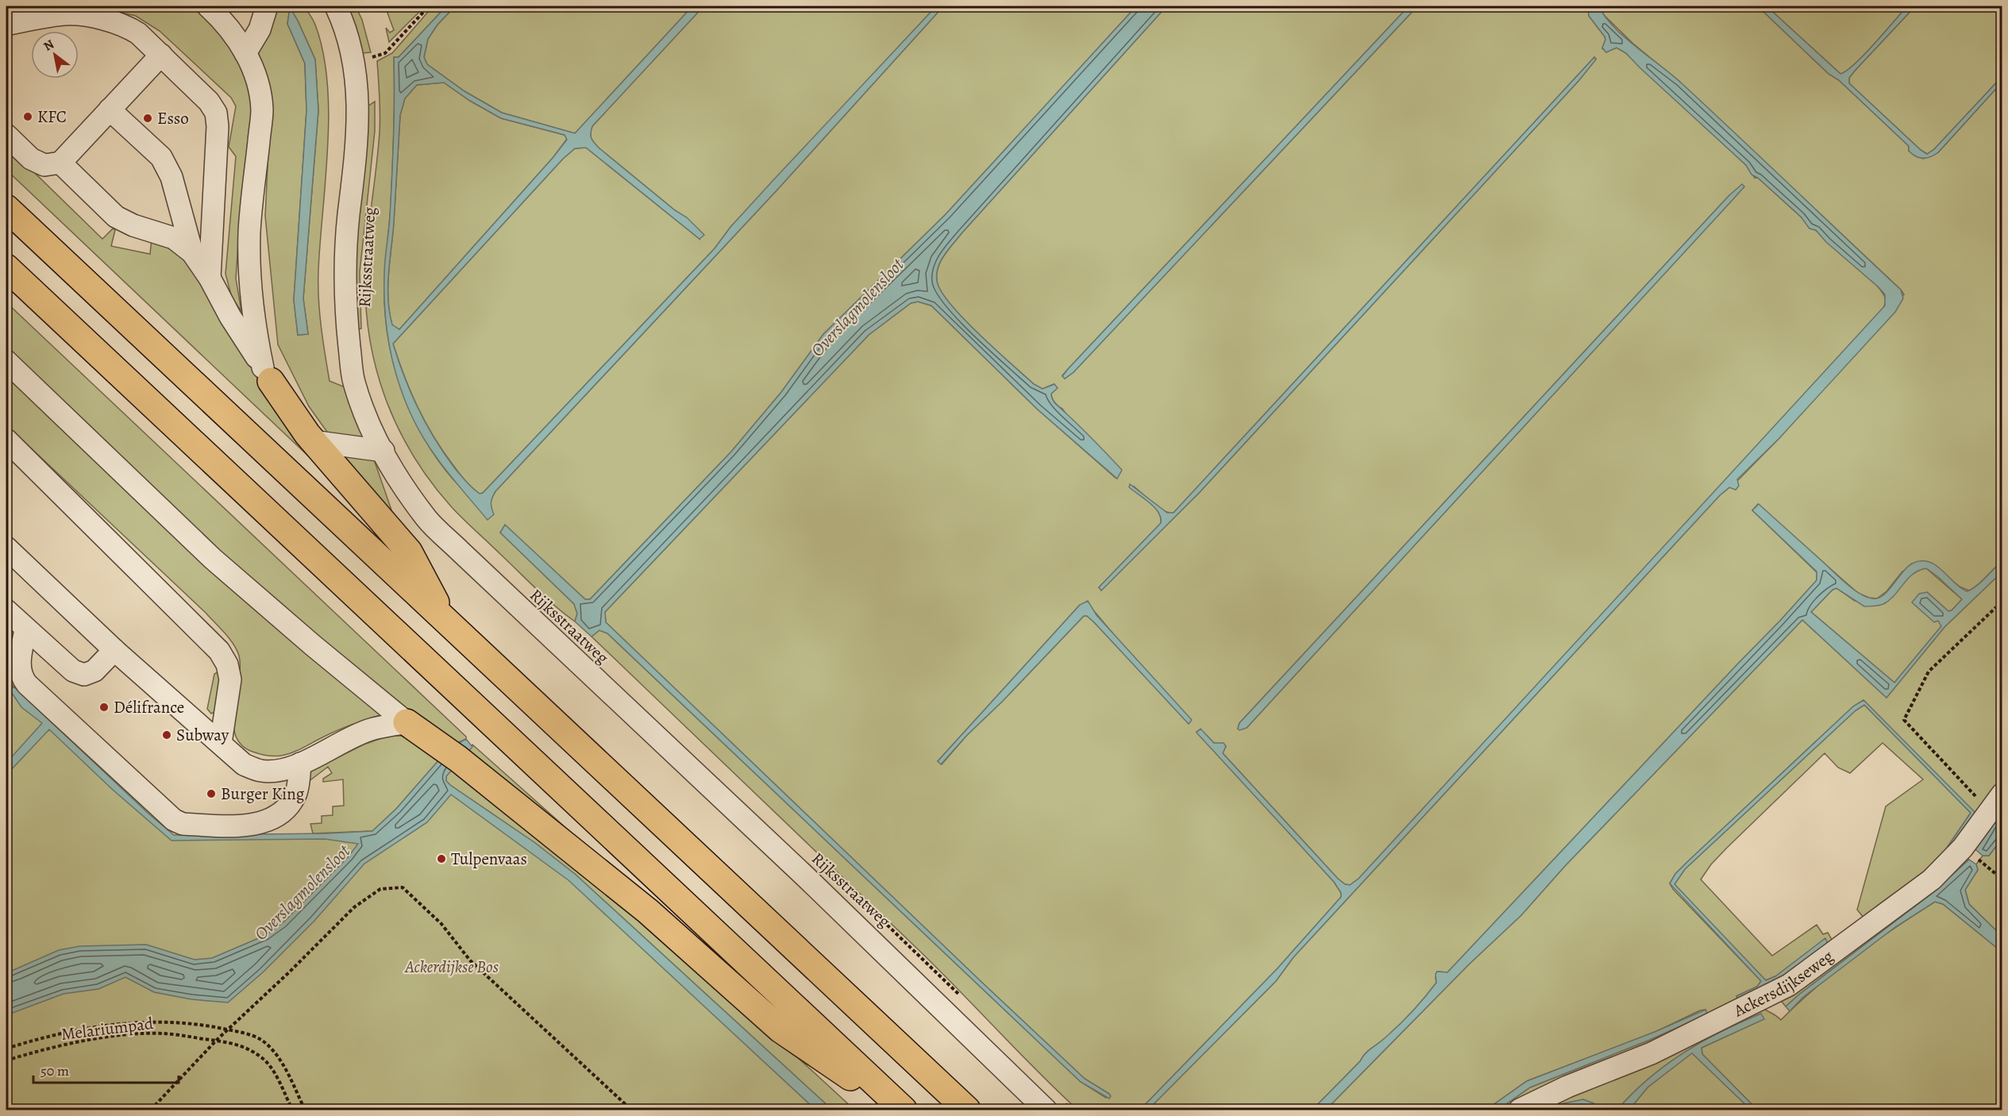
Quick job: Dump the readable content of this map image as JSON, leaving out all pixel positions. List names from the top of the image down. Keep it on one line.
{"streets":{"street":["Rijksstraatweg","Ackersdijkseweg"],"path":["Melariumpad"]},"water":["Overslagmolensloot"],"parks":["Ackerdijkse Bos"],"places":["KFC","Esso","Délifrance","Subway","Burger King","Tulpenvaas"],"scale_bar":"50 m","north":"top left"}
